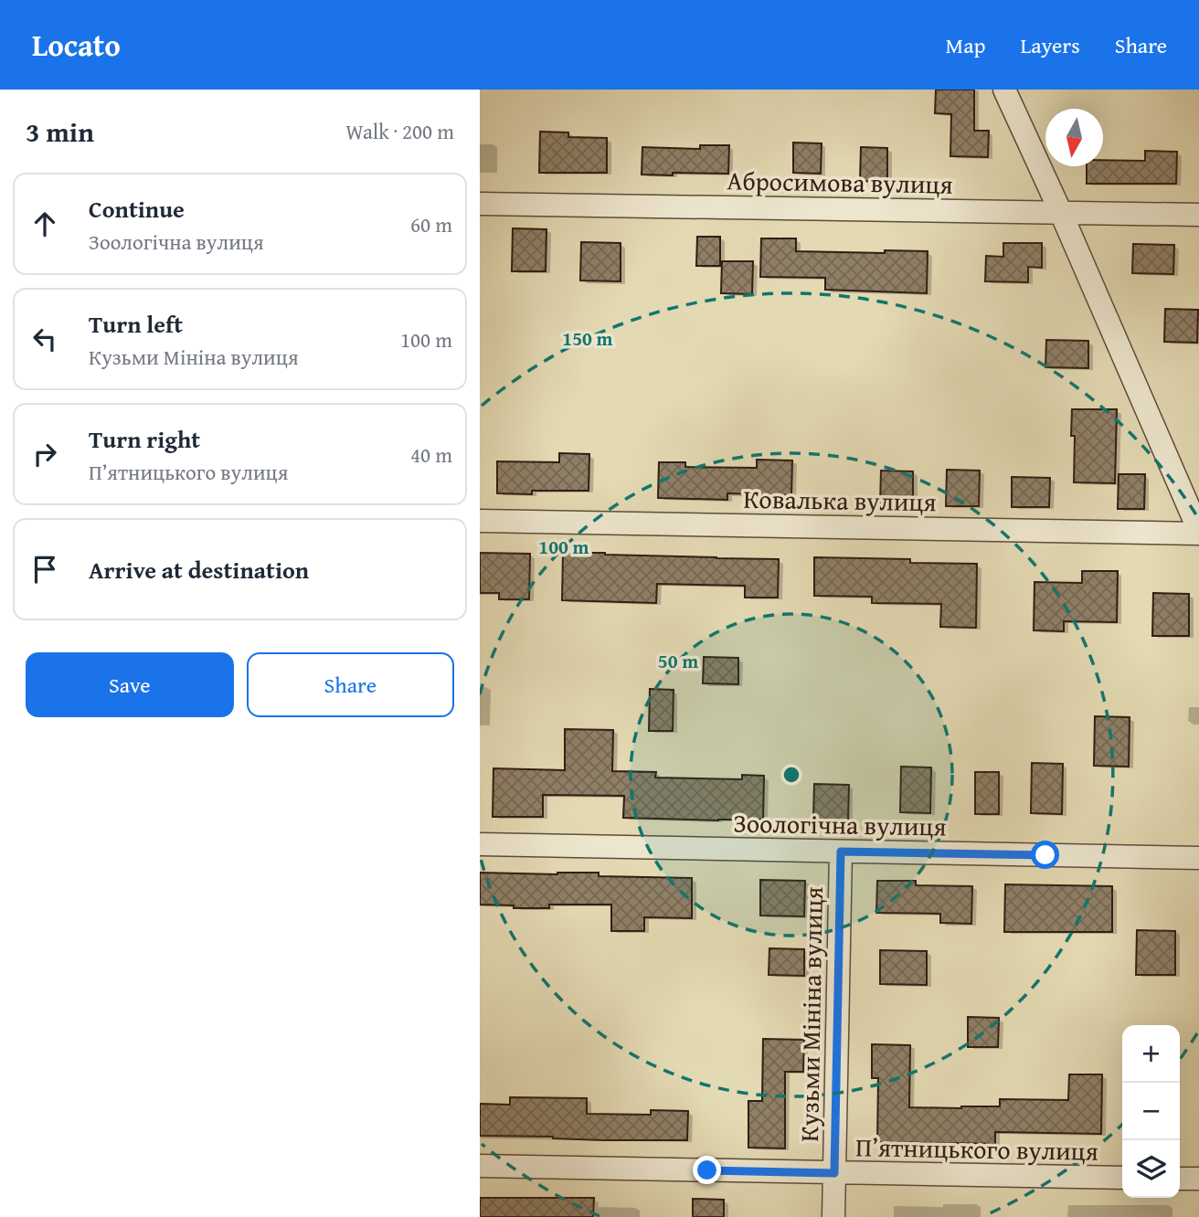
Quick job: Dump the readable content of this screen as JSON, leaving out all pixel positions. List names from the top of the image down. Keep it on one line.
{"streets":{"street":["Абросимова вулиця","Ковалька вулиця","Зоологічна вулиця","Кузьми Мініна вулиця","П’ятницького вулиця"]},"crossings":[["Зоологічна вулиця","Кузьми Мініна вулиця"],["Кузьми Мініна вулиця","П’ятницького вулиця"]],"north":"bottom","page":{"header":"Locato","nav":["Map","Layers","Share"],"heading":["3 min","Walk · 200 m"],"list":[["Continue","Зоологічна вулиця","60 m"],["Turn left","Кузьми Мініна вулиця","100 m"],["Turn right","П’ятницького вулиця","40 m"],"Arrive at destination"],"buttons":["Save","Share"],"map_buttons":["+","−"]},"rings":["150 m","100 m","50 m"]}
